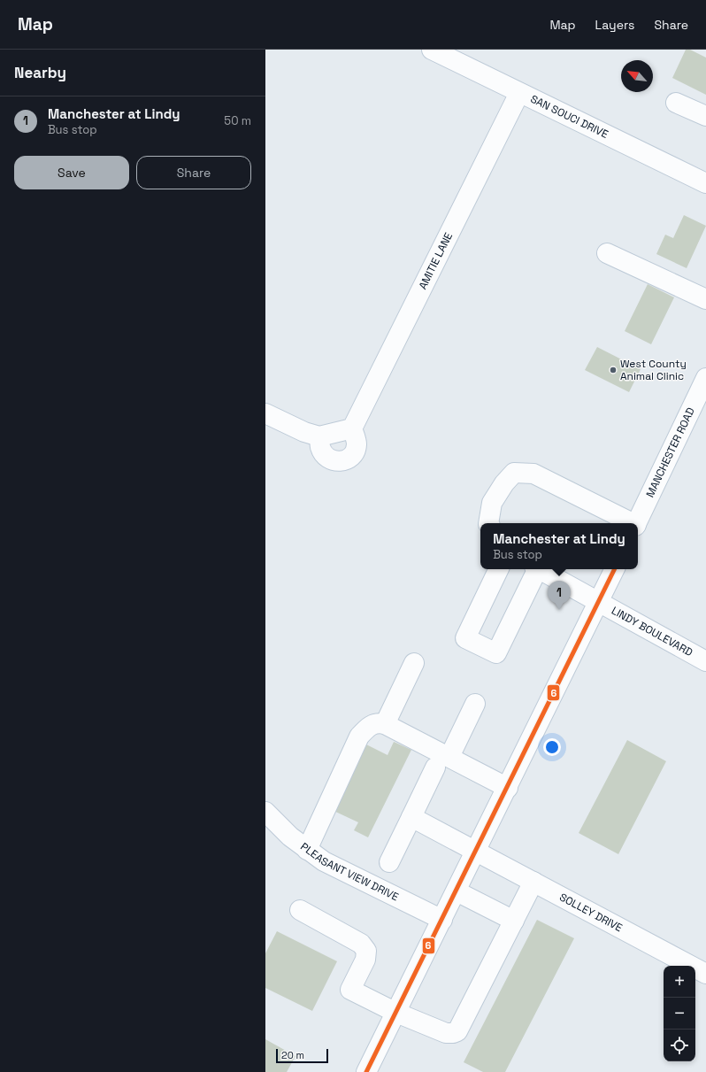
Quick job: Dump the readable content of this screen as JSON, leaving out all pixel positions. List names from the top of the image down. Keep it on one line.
{"streets":{"main road":["SAN SOUCI DRIVE","AMITIE LANE","MANCHESTER ROAD","LINDY BOULEVARD","PLEASANT VIEW DRIVE","SOLLEY DRIVE"]},"crossings":[["SAN SOUCI DRIVE","AMITIE LANE"]],"places":["West County Animal Clinic"],"lines":["transit line 6"],"scale_bar":"20 m","north":"top left","page":{"header":"Map","nav":["Map","Layers","Share"],"heading":"Nearby","list":[{"mark":"1","name":"Manchester at Lindy","note":"Bus stop","value":"50 m"}],"buttons":["Save","Share"],"popup":["Manchester at Lindy","Bus stop"],"pins":"1","map_buttons":["+","−"],"scale":"20 m"}}
